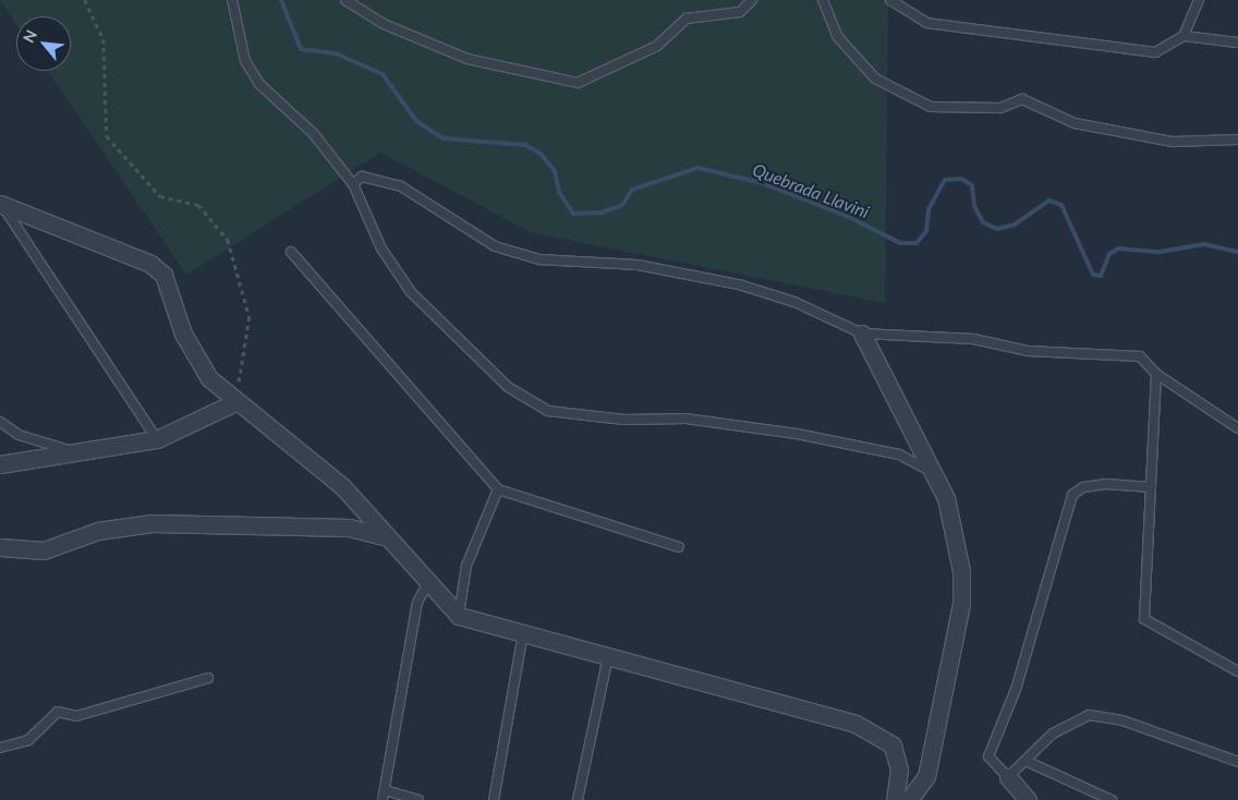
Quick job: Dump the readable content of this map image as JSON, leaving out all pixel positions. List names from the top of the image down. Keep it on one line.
{"water":["Quebrada Llavini"],"north":"top left"}
